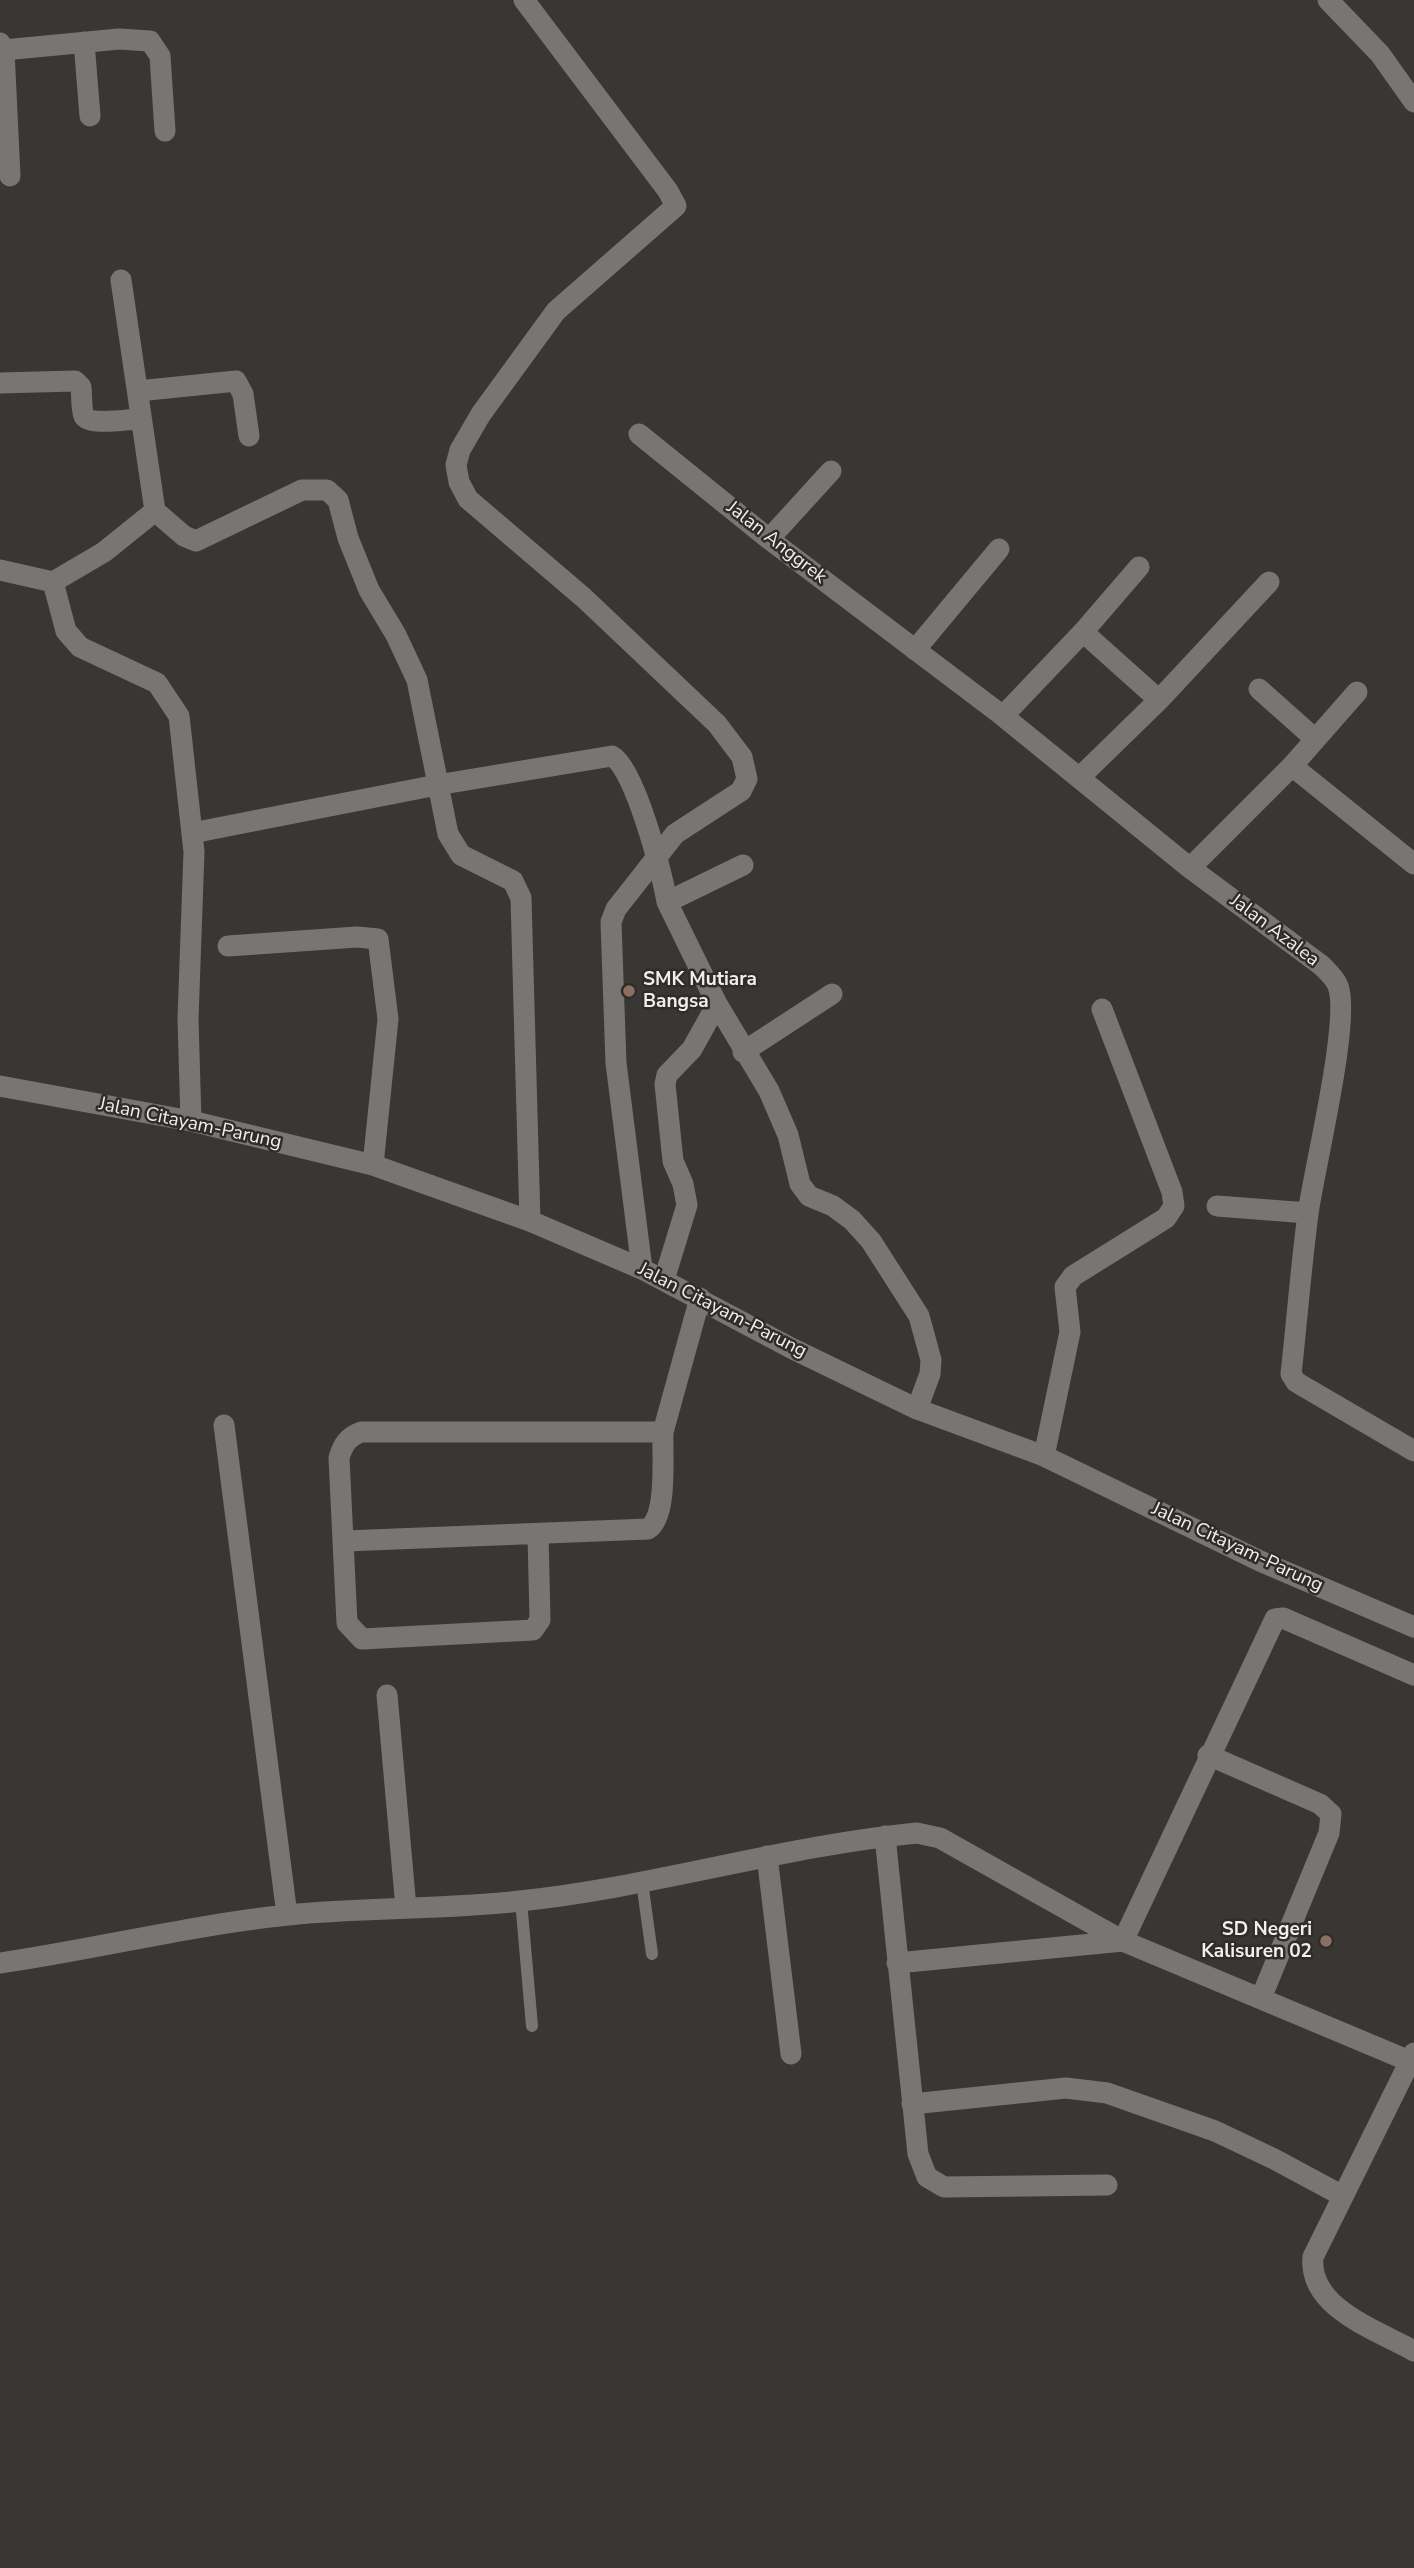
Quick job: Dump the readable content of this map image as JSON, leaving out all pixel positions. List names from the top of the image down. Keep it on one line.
{"streets":{"street":["Jalan Anggrek","Jalan Azalea","Jalan Citayam-Parung"]},"crossings":[["Jalan Anggrek","Jalan Azalea"]],"places":["SMK Mutiara Bangsa","SD Negeri Kalisuren 02"]}
